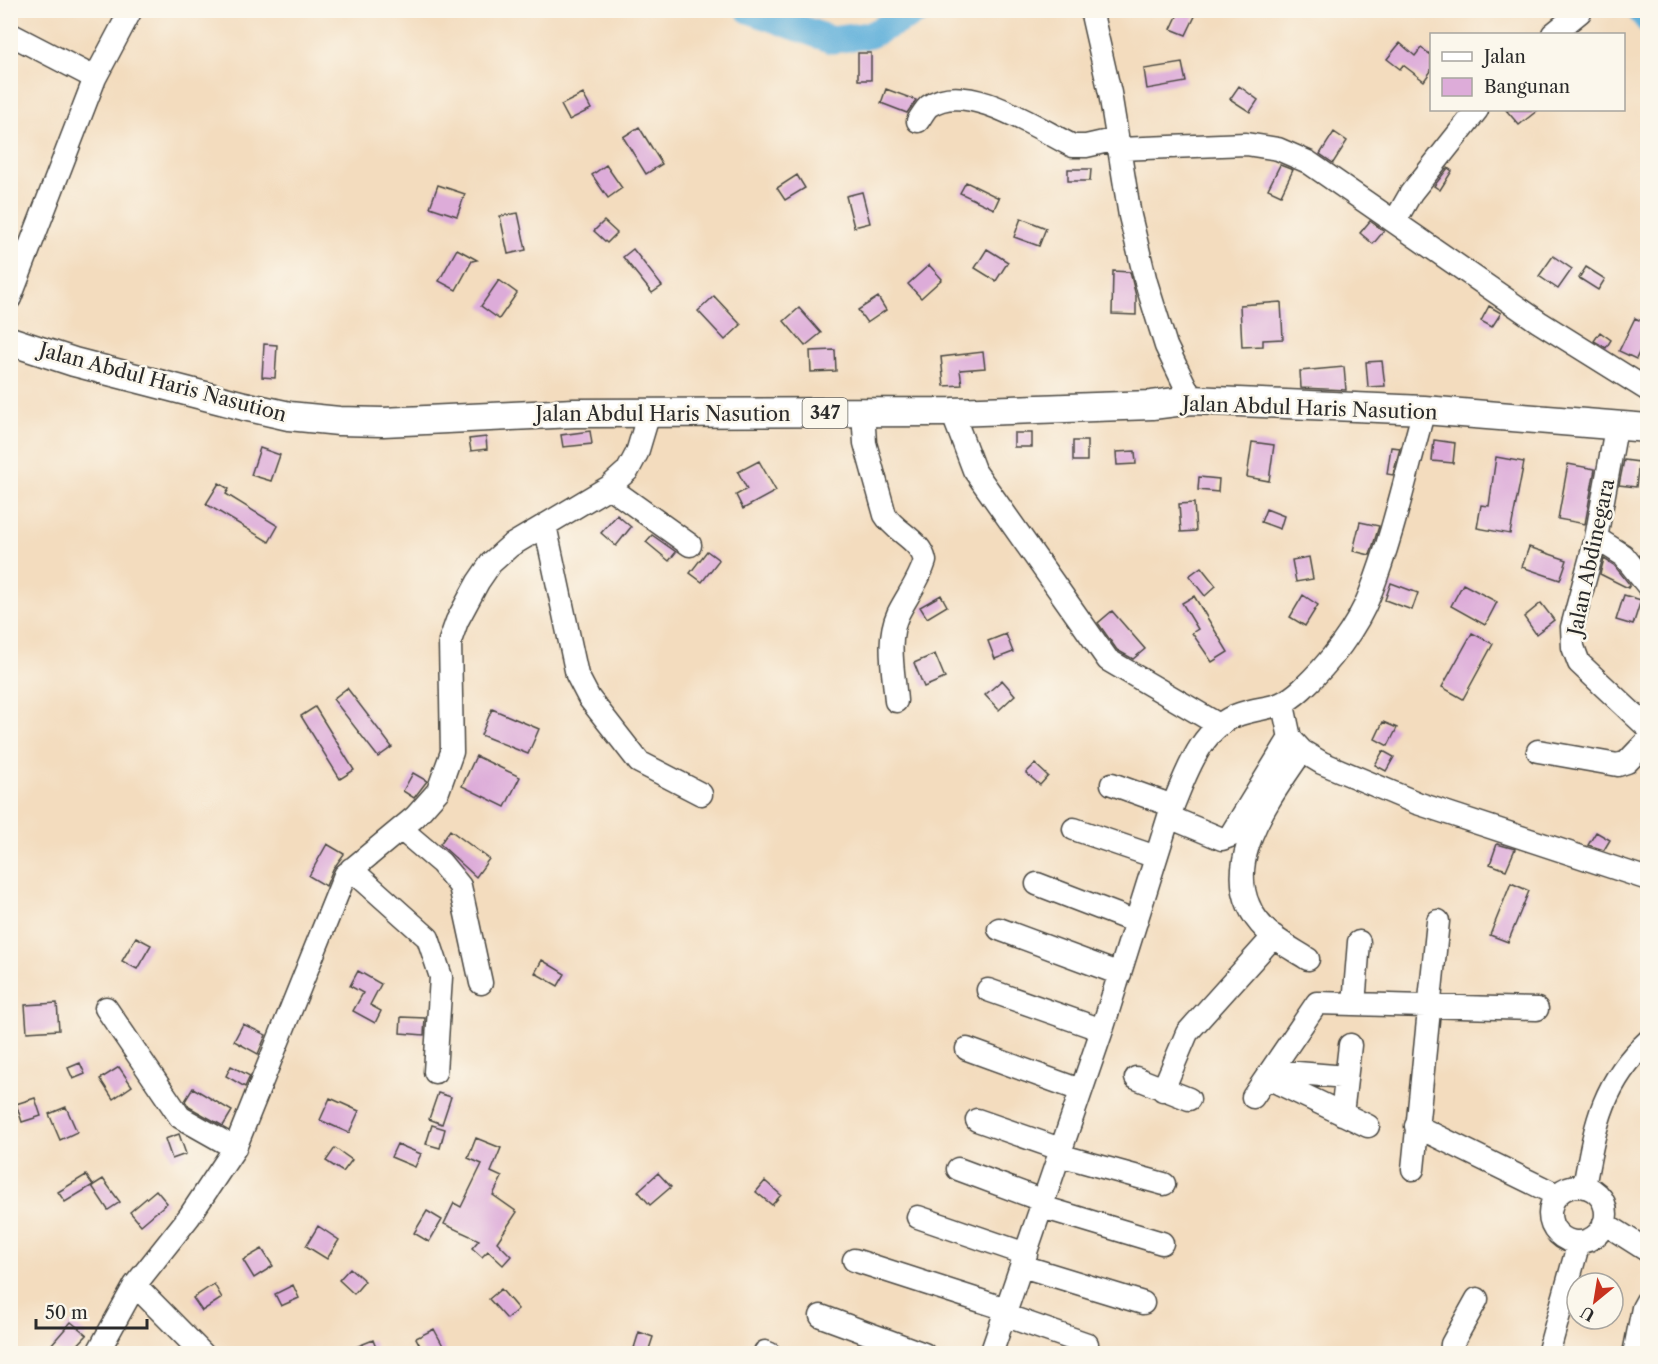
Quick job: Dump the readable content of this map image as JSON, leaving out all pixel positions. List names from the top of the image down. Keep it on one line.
{"streets":{"main road":["Jalan Abdul Haris Nasution","347"],"street":["Jalan Abdinegara"]},"crossings":[["Jalan Abdul Haris Nasution","Jalan Abdinegara"]],"legend":["Jalan","Bangunan"],"scale_bar":"50 m","north":"bottom left"}
